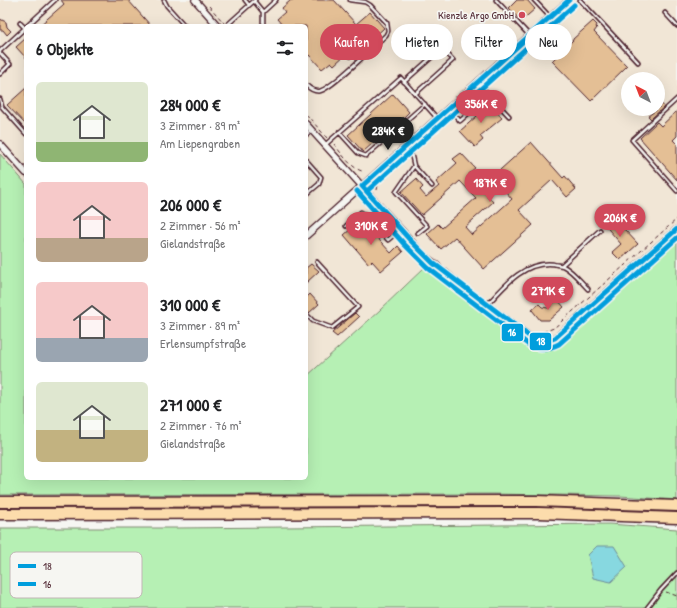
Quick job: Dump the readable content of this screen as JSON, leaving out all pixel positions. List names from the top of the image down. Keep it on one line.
{"places":["Kienzle Argo GmbH"],"lines":["transit line 18","transit line 16"],"legend":["18","16"],"north":"top left","page":{"chip":["Kaufen","Mieten","Filter","Neu"],"heading":"6 Objekte","list":[{"name":"284 000 €","note":"3 Zimmer · 89 m² · Am Liepengraben"},{"name":"206 000 €","note":"2 Zimmer · 56 m² · Gielandstraße"},{"name":"310 000 €","note":"3 Zimmer · 89 m² · Erlensumpfstraße"},{"name":"271 000 €","note":"2 Zimmer · 76 m² · Gielandstraße"}],"price":["356K €","284K €","187K €","206K €","310K €","271K €"]}}
